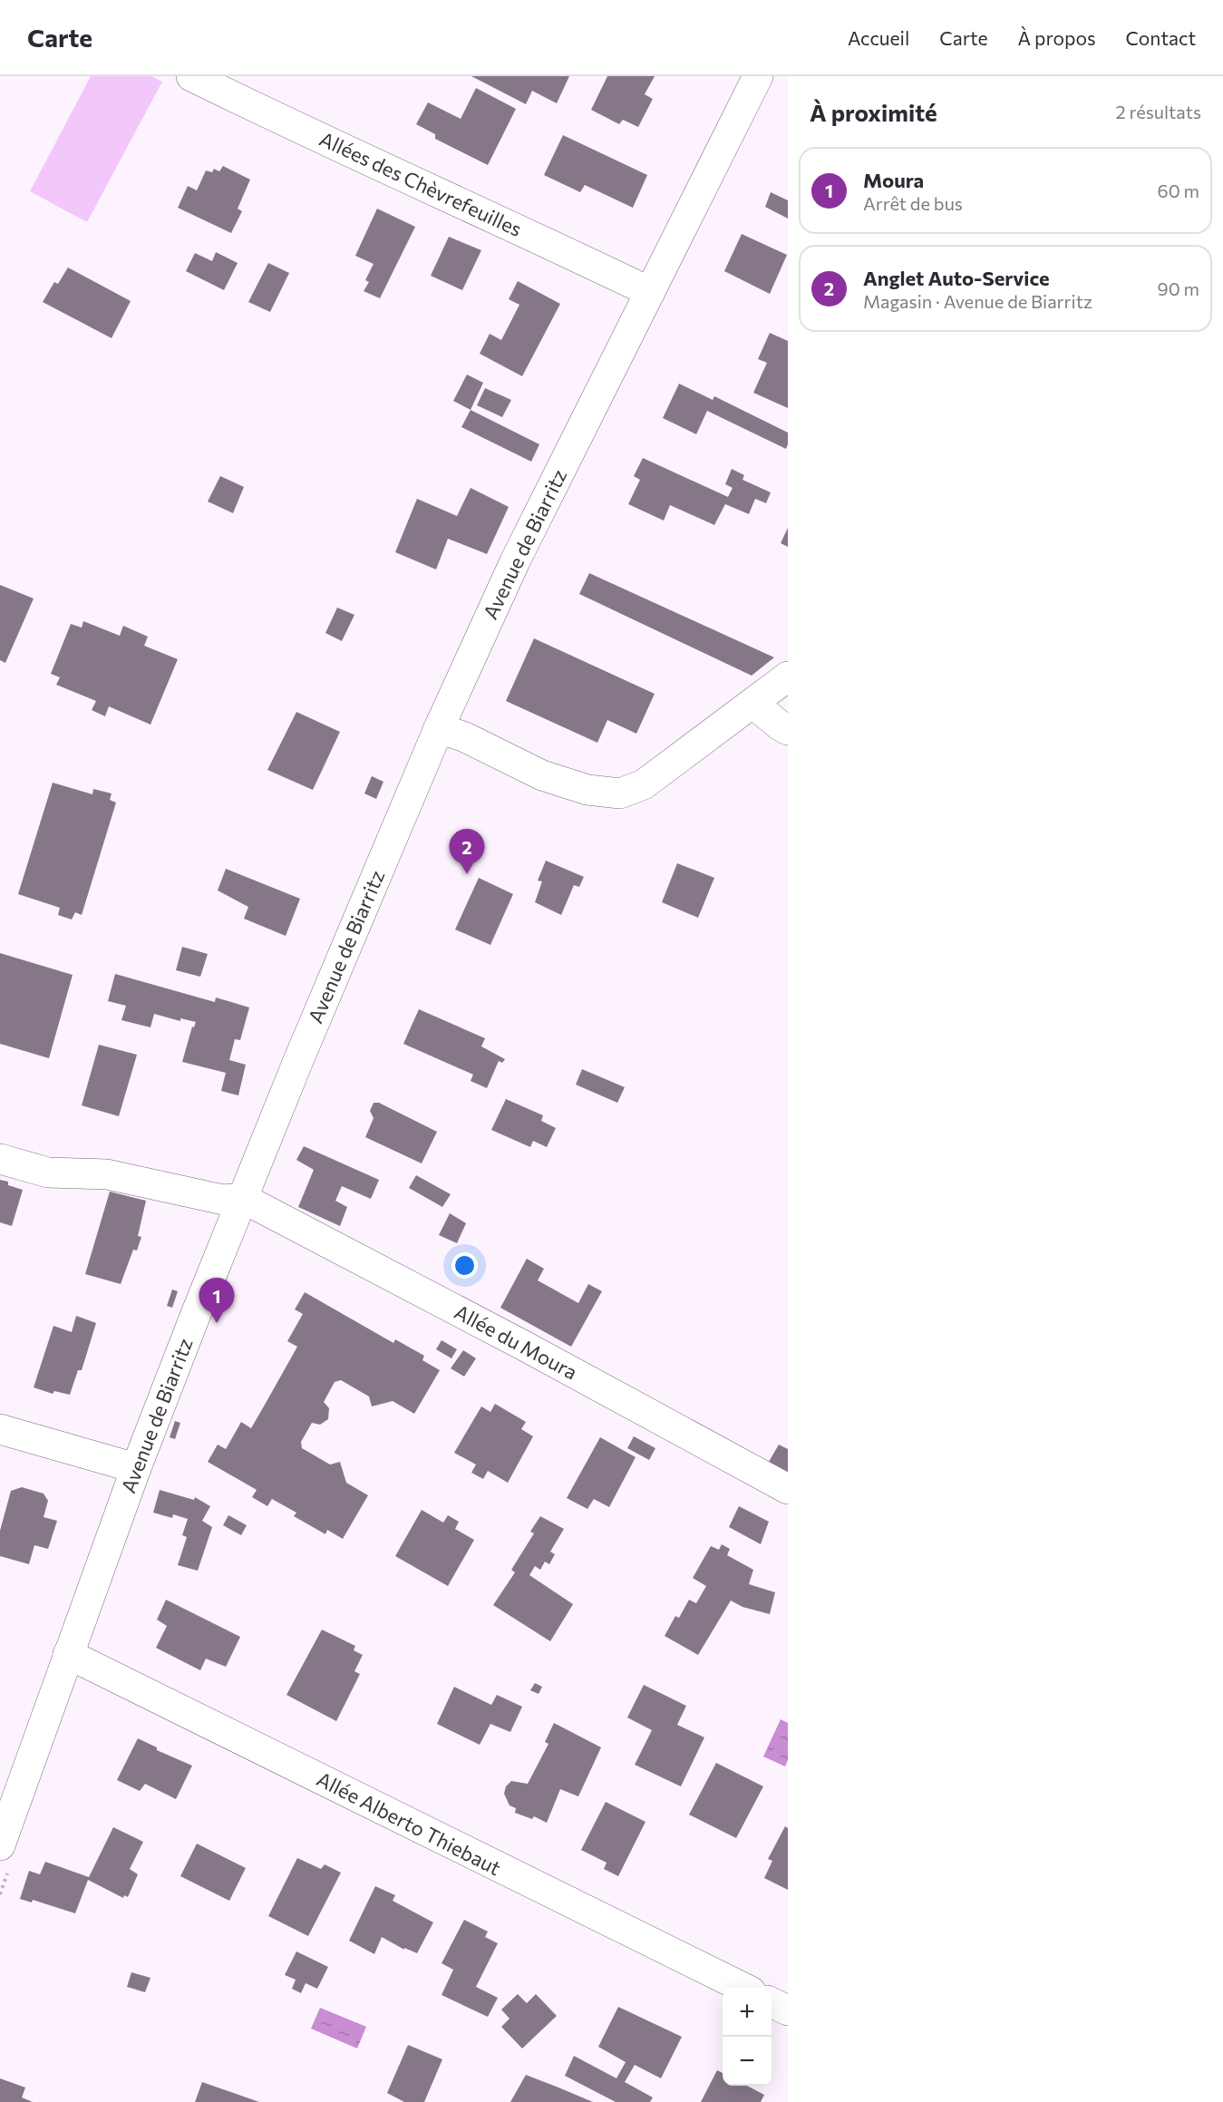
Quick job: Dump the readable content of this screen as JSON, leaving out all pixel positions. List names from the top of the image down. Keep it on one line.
{"streets":{"street":["Allées des Chèvrefeuilles","Avenue de Biarritz","Allée du Moura","Allée Alberto Thiebaut"]},"crossings":[["Allées des Chèvrefeuilles","Avenue de Biarritz"],["Avenue de Biarritz","Allée du Moura"],["Avenue de Biarritz","Allée Alberto Thiebaut"]],"page":{"header":"Carte","nav":["Accueil","Carte","À propos","Contact"],"heading":["À proximité","2 résultats"],"list":[{"mark":"1","name":"Moura","note":"Arrêt de bus","value":"60 m"},{"mark":"2","name":"Anglet Auto-Service","note":"Magasin · Avenue de Biarritz","value":"90 m"}],"pins":["2","1"],"map_buttons":["+","−"]}}
